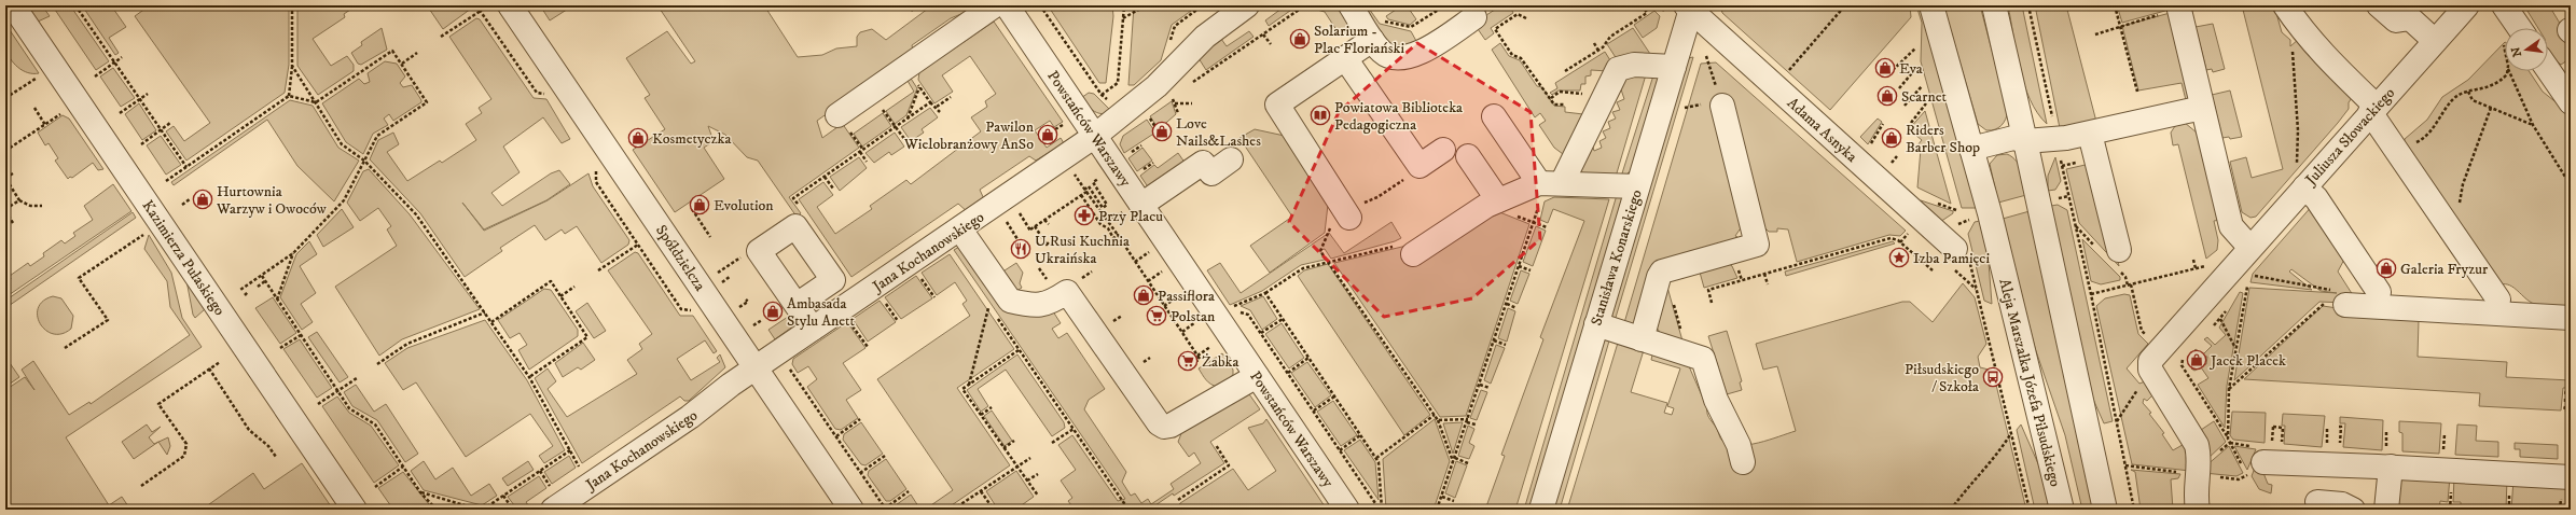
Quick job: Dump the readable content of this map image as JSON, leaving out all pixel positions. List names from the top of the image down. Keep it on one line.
{"streets":{"street":["Powstańców Warszawy","Adama Asnyka","Juliusza Słowackiego","Jana Kochanowskiego","Kazimierza Pułaskiego","Spółdzielcza","Stanisława Konarskiego","Aleja Marszałka Józefa Piłsudskiego"]},"crossings":[["Powstańców Warszawy","Jana Kochanowskiego"],["Adama Asnyka","Stanisława Konarskiego"],["Jana Kochanowskiego","Spółdzielcza"]],"places":{"shop":["Solarium - Plac Floriański","Eva","Scarnet","Love Nails&Lashes","Pawilon Wielobranżowy AnSo","Kosmetyczka","Riders Barber Shop","Hurtownia Warzyw i Owoców","Evolution","Galeria Fryzur","Passiflora","Ambasada Stylu Anett","Jacek Placek"],"library":["Powiatowa Biblioteka Pedagogiczna"],"pharmacy":["Przy Placu"],"restaurant":["U Rusi Kuchnia Ukraińska"],"place":["Izba Pamięci"],"supermarket":["Polstan","Żabka"],"bus stop":["Piłsudskiego / Szkoła"]},"north":"left"}
